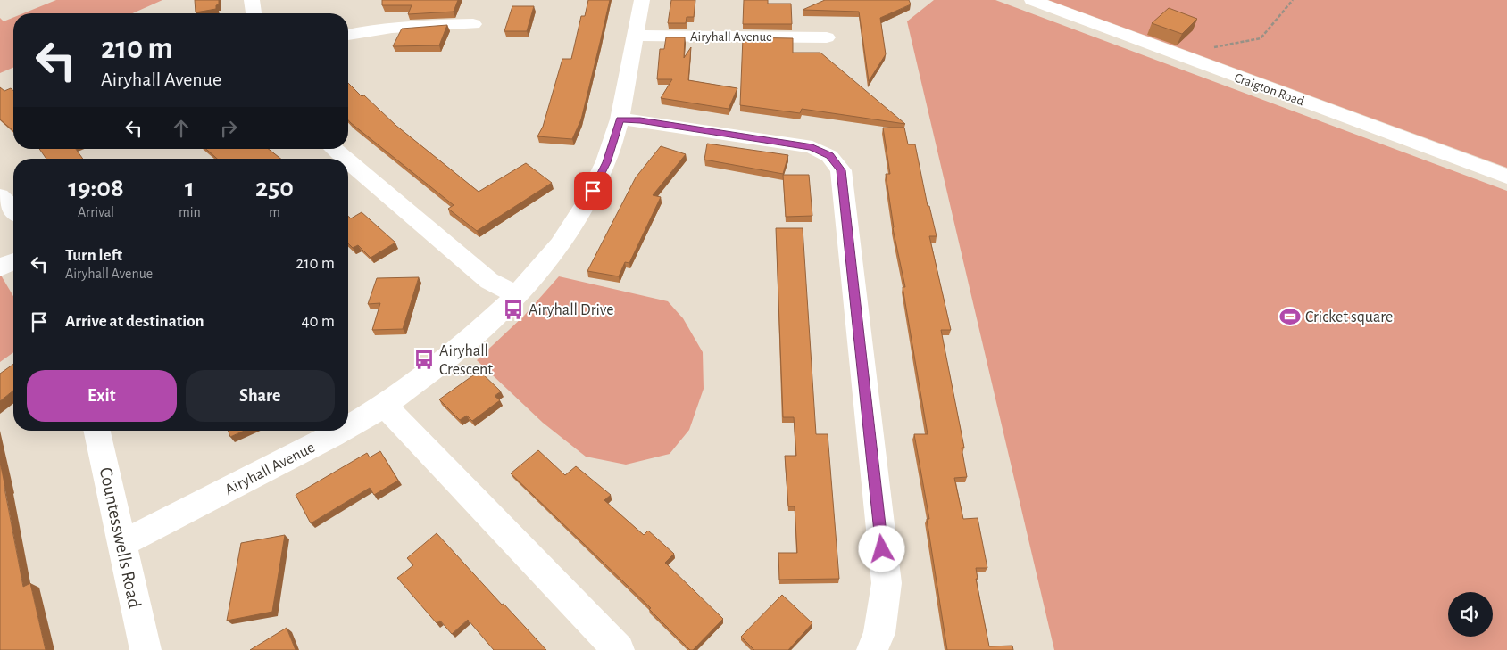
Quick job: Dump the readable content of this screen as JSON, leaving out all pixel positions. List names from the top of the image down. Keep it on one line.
{"streets":{"street":["Airyhall Avenue","Craigton Road","Countesswells Road"]},"crossings":[["Airyhall Avenue","Countesswells Road"]],"places":{"bus stop":["Airyhall Drive","Airyhall Crescent"],"sports":["Cricket square"]},"page":{"turn":["210 m","Airyhall Avenue"],"eta":["19:08","Arrival","1","min","250","m"],"list":[{"name":"Turn left","note":"Airyhall Avenue","value":"210 m"},{"name":"Arrive at destination","value":"40 m"}],"buttons":["Exit","Share"]}}
